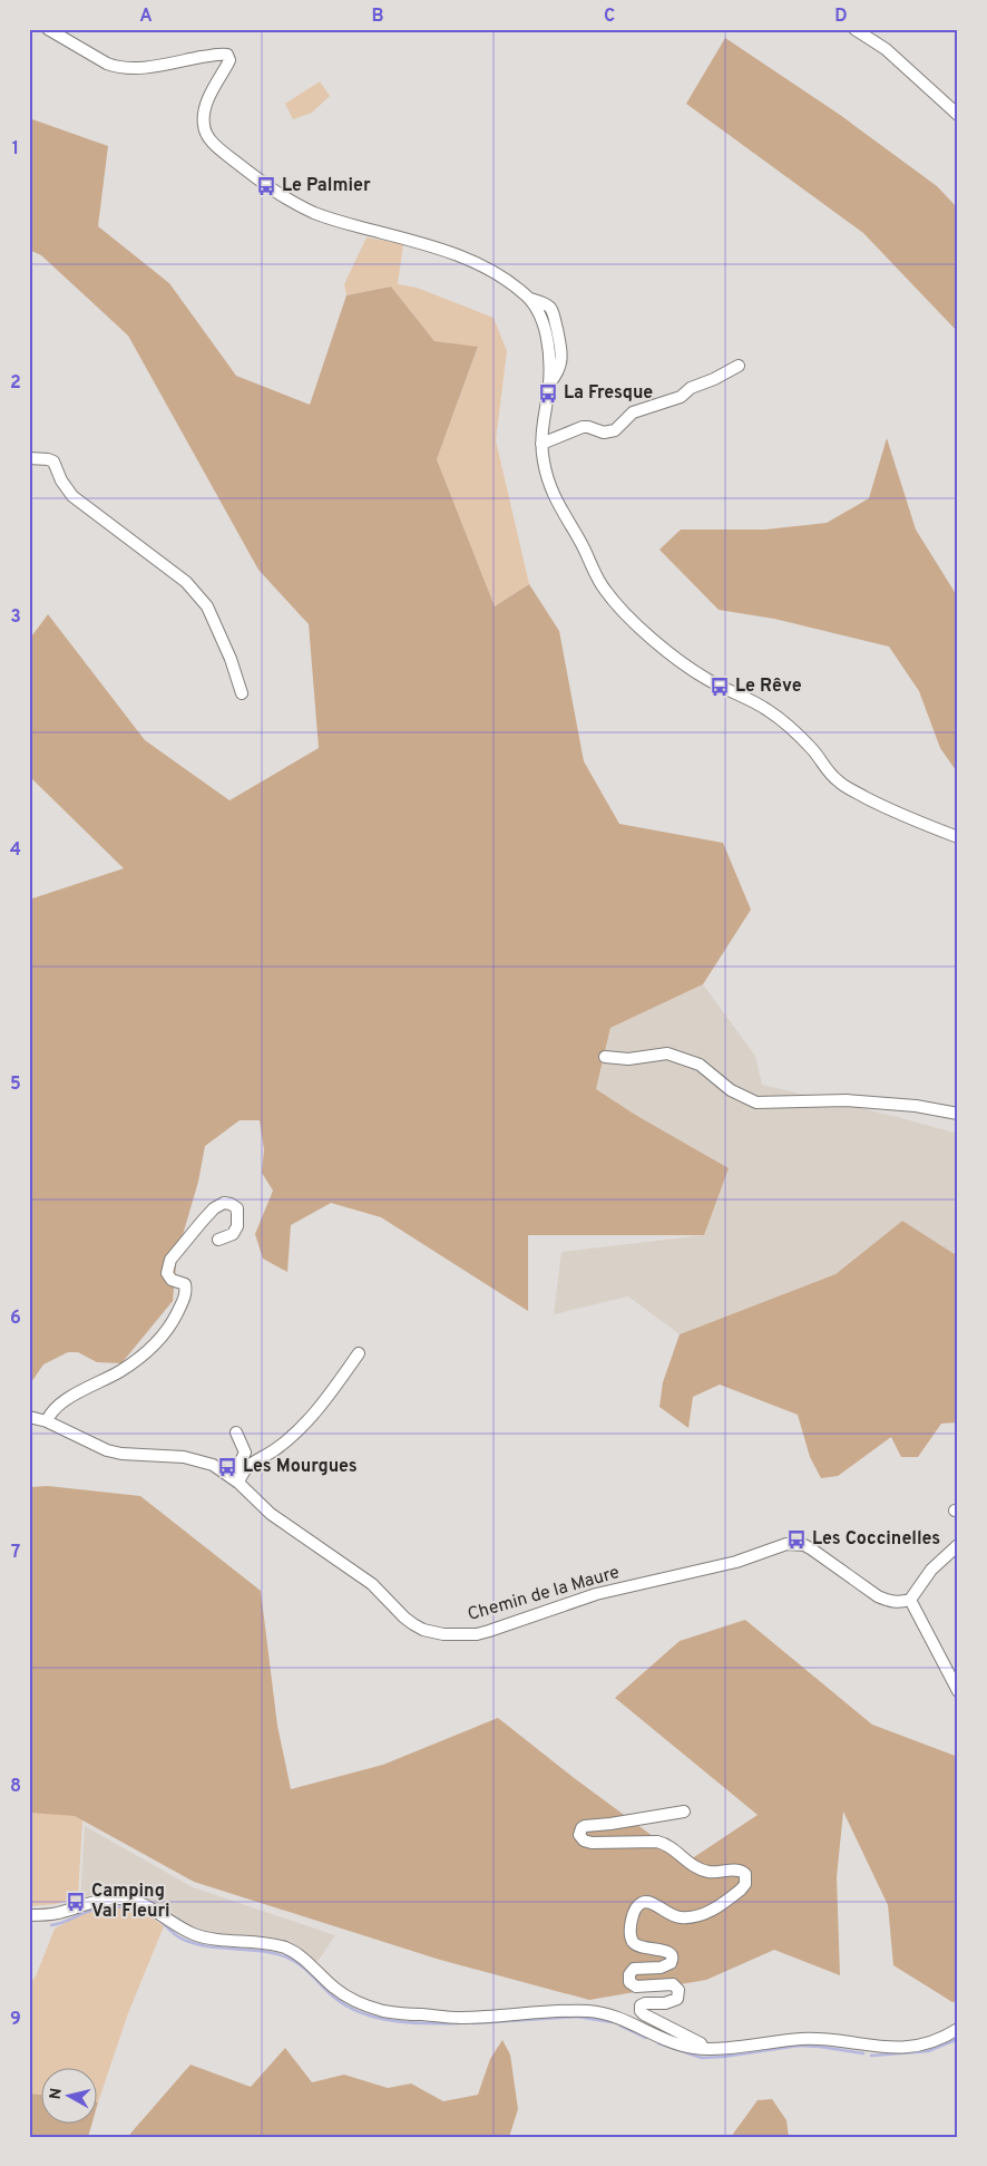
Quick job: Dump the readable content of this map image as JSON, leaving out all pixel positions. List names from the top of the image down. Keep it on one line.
{"streets":{"street":["Chemin de la Maure"]},"places":{"bus stop":["Le Palmier","La Fresque","Le Rêve","Les Mourgues","Les Coccinelles","Camping Val Fleuri"]},"north":"left","grid":{"columns":["A","B","C","D"],"rows":["1","2","3","4","5","6","7","8","9"]}}
